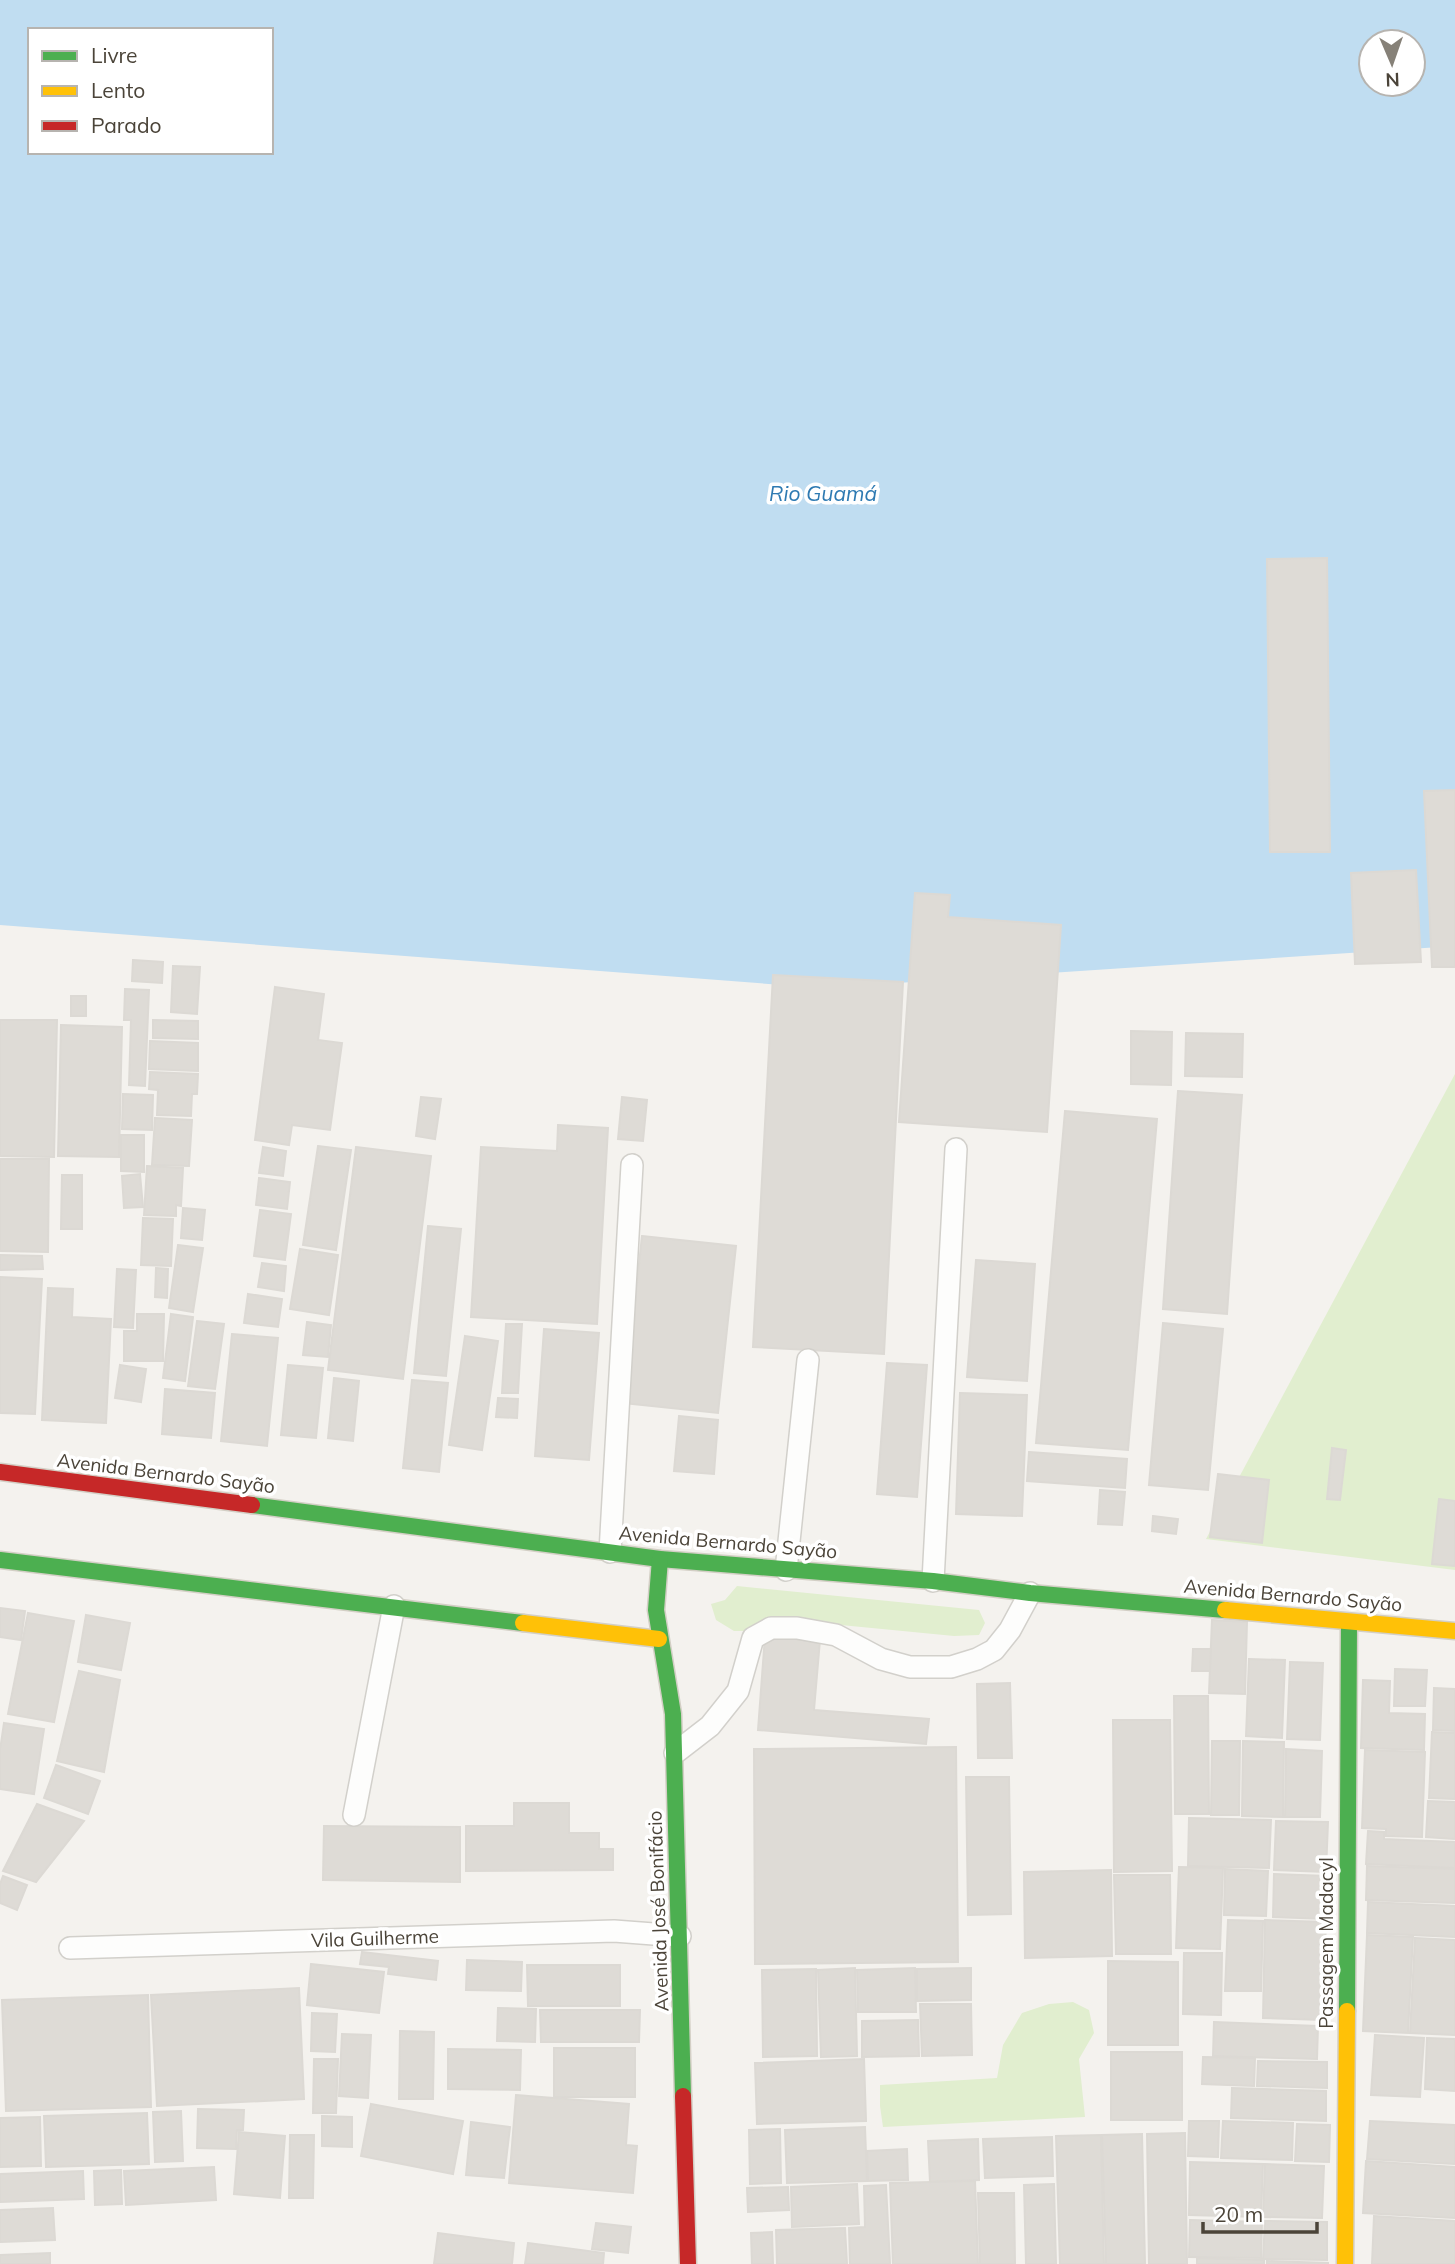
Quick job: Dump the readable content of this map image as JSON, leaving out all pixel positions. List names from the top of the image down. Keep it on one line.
{"streets":{"main road":["Avenida Bernardo Sayão","Avenida José Bonifácio","Passagem Madacyl"],"lane":["Vila Guilherme"]},"crossings":[["Avenida Bernardo Sayão","Avenida José Bonifácio"],["Avenida Bernardo Sayão","Passagem Madacyl"],["Avenida José Bonifácio","Vila Guilherme"]],"water":["Rio Guamá"],"legend":["Livre","Lento","Parado"],"scale_bar":"20 m","north":"bottom"}
